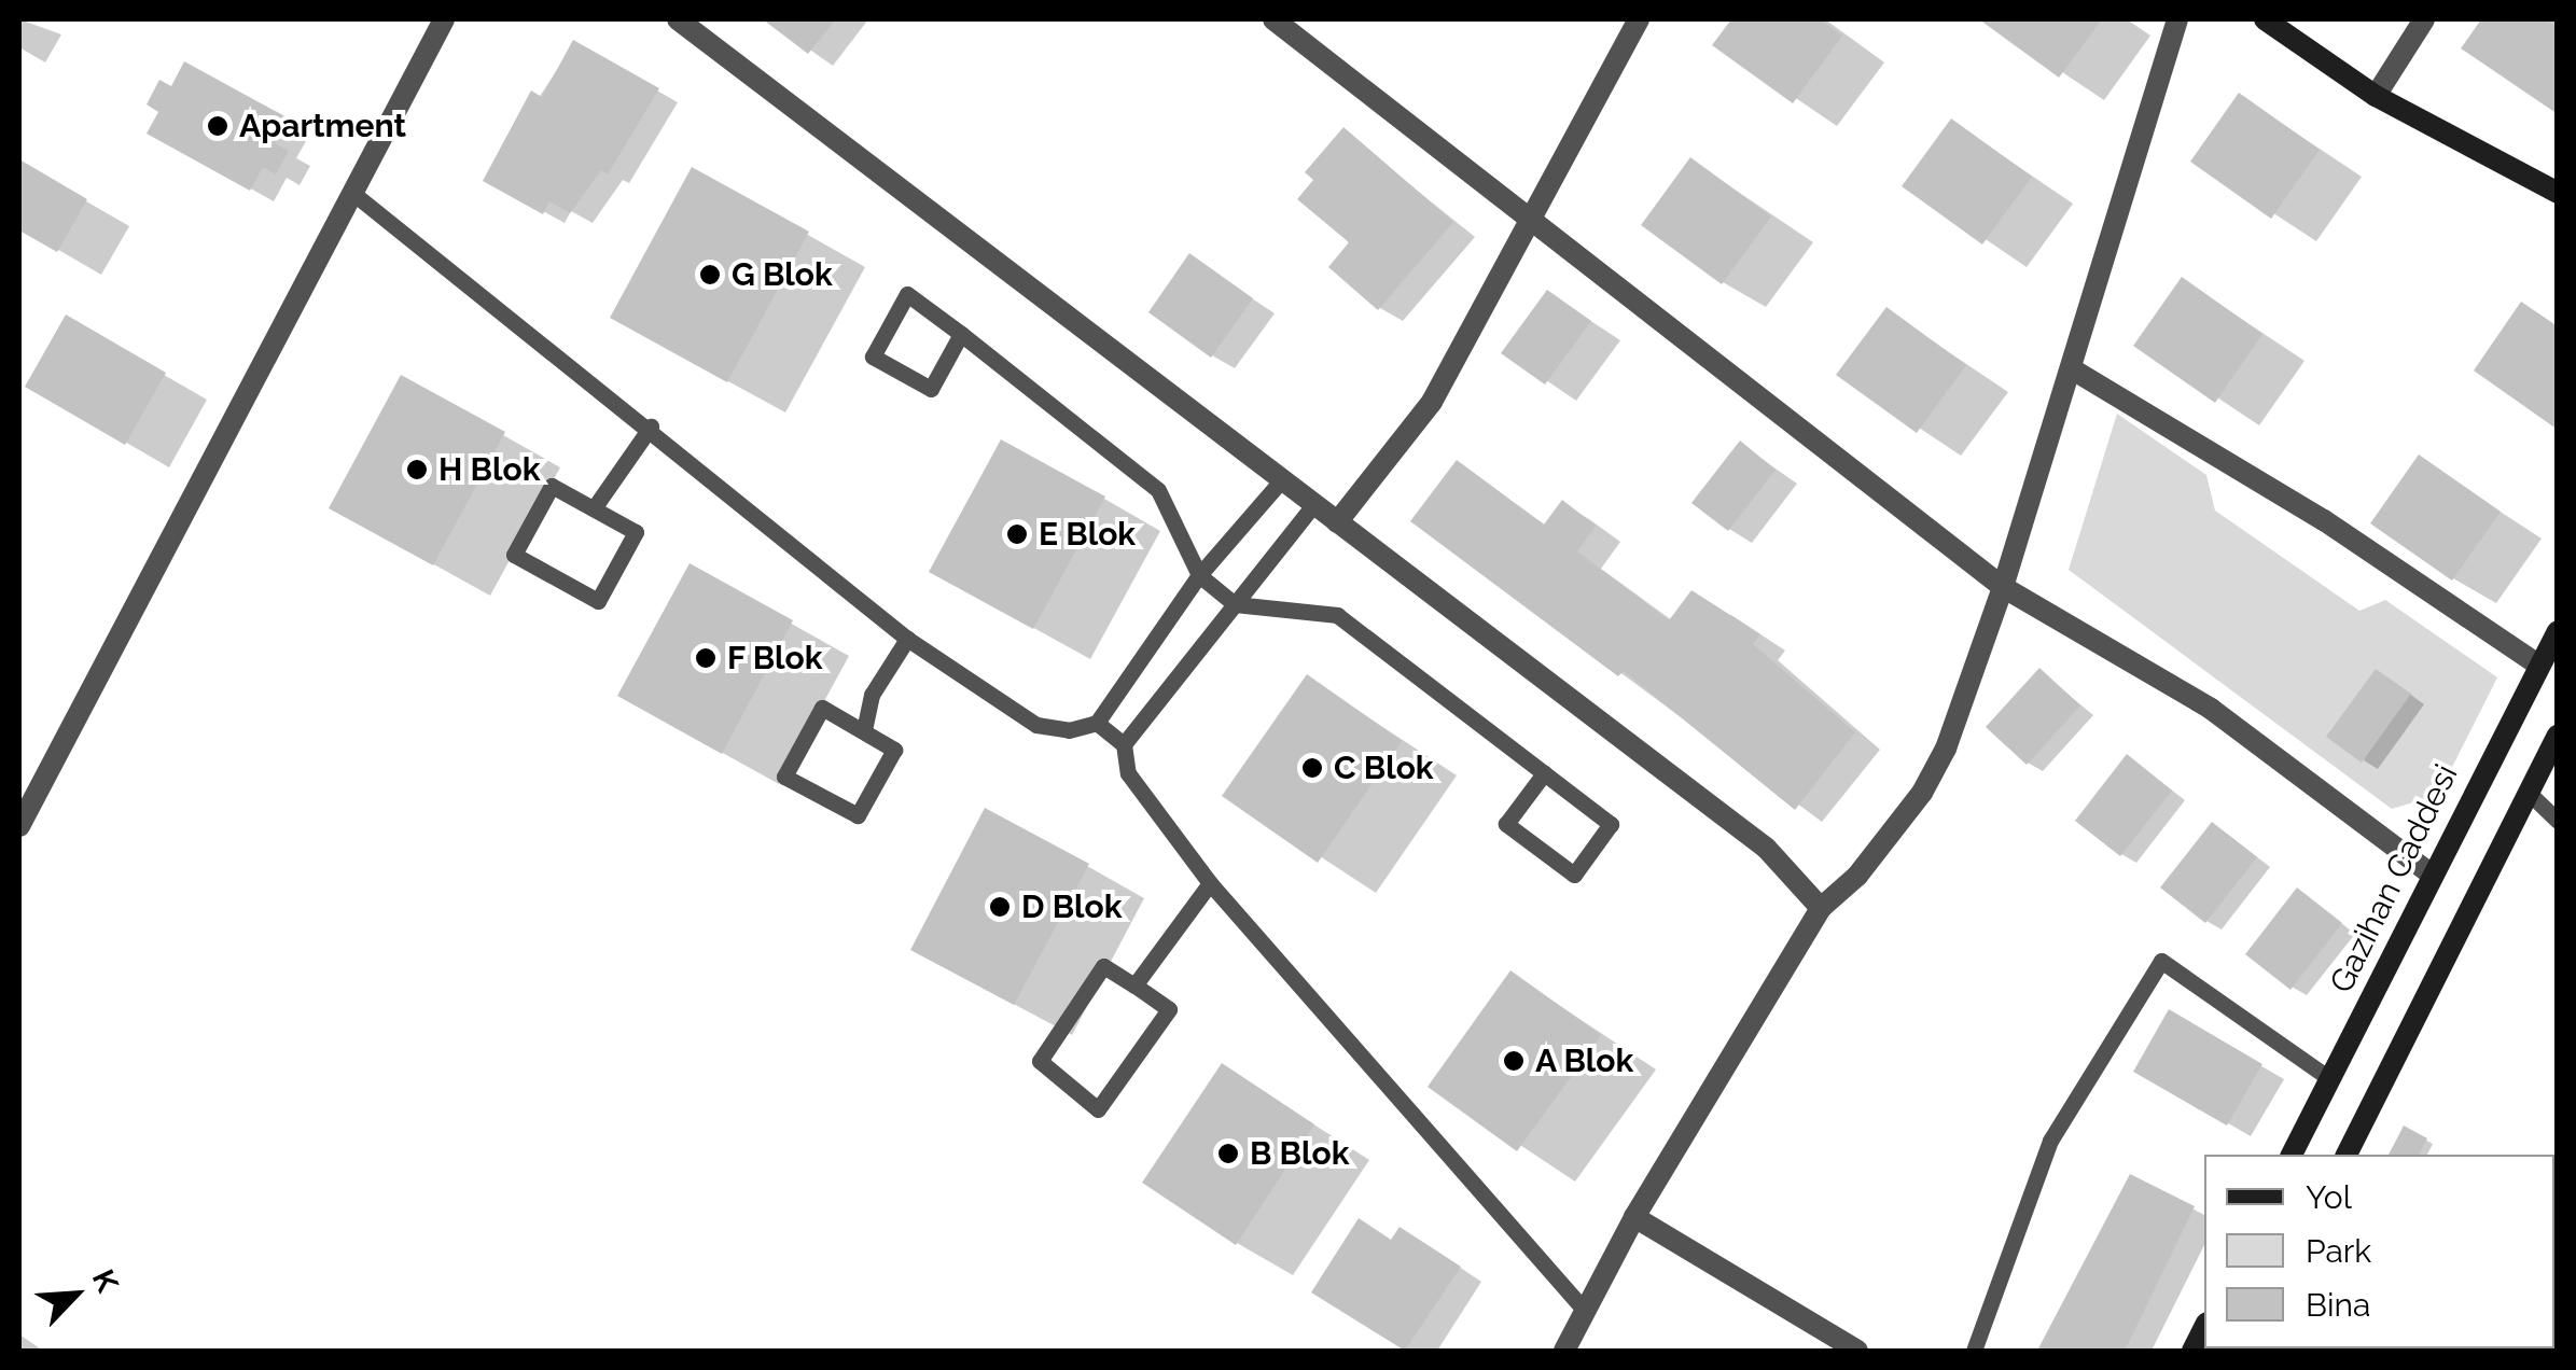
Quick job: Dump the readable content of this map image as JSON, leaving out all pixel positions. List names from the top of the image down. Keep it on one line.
{"streets":{"main road":["Gazihan Caddesi"]},"places":["Apartment","G Blok","H Blok","E Blok","F Blok","C Blok","D Blok","A Blok","B Blok"],"legend":["Yol","Park","Bina"],"north":"top right"}
